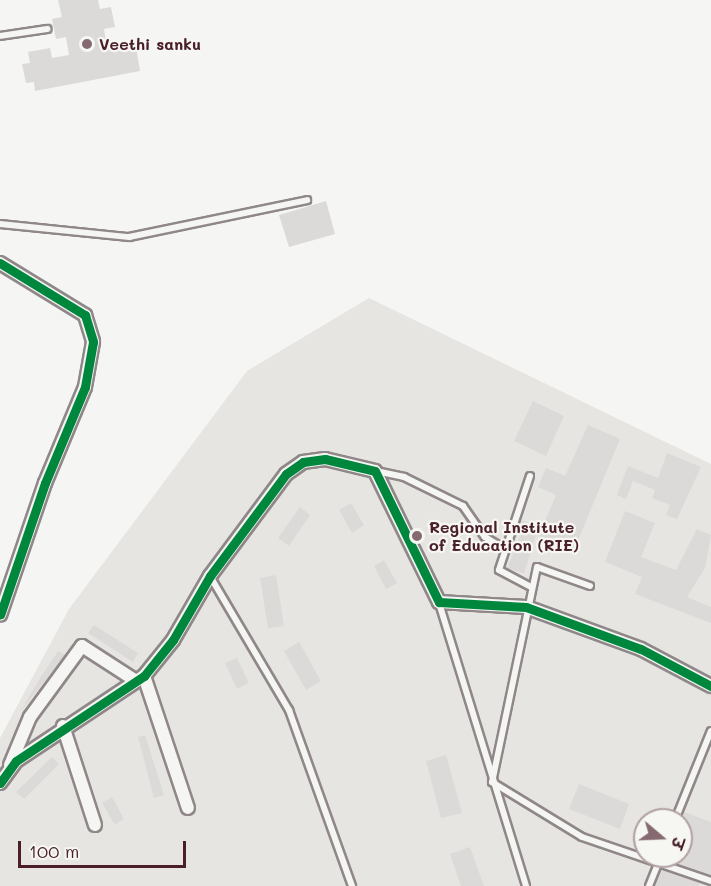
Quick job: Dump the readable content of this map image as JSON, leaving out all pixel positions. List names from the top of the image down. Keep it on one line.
{"places":["Veethi sanku","Regional Institute of Education (RIE)"],"scale_bar":"100 m","north":"right"}
